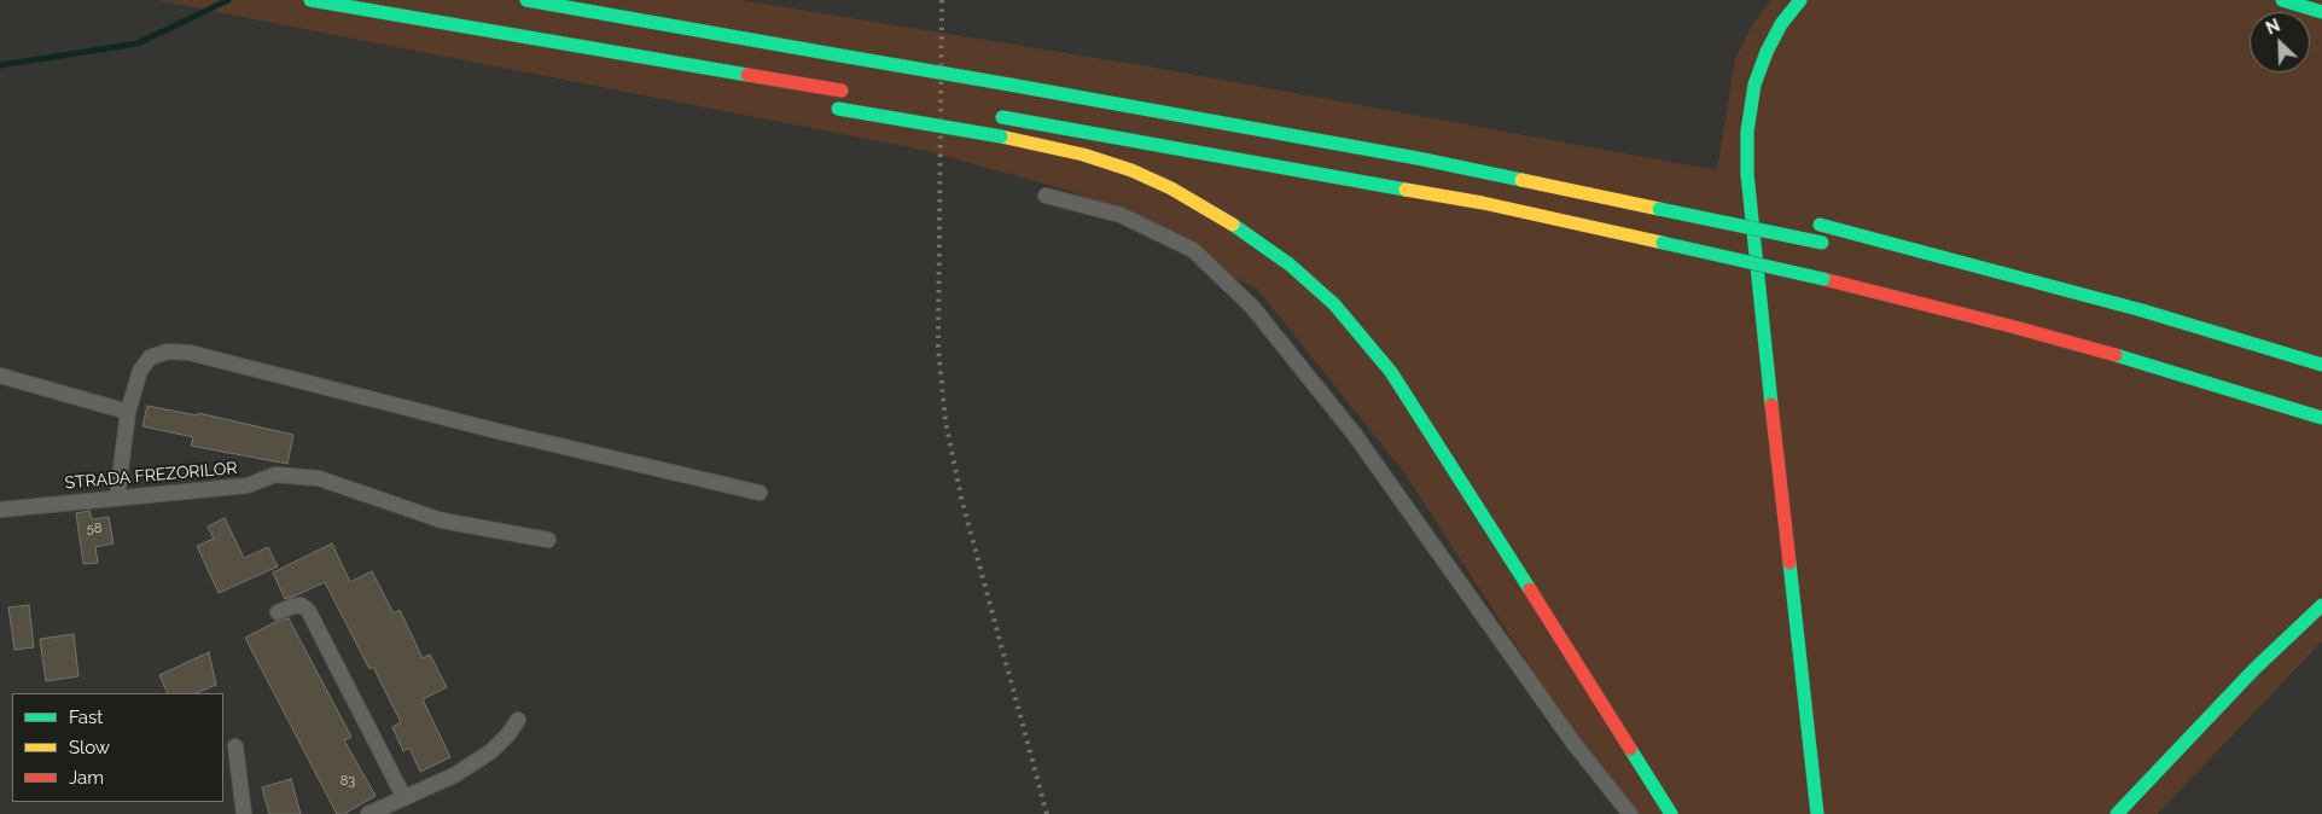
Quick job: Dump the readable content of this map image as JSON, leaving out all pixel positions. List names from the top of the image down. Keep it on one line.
{"streets":{"street":["STRADA FREZORILOR"]},"house_numbers":["58","83"],"legend":["Fast","Slow","Jam"],"north":"top left"}
